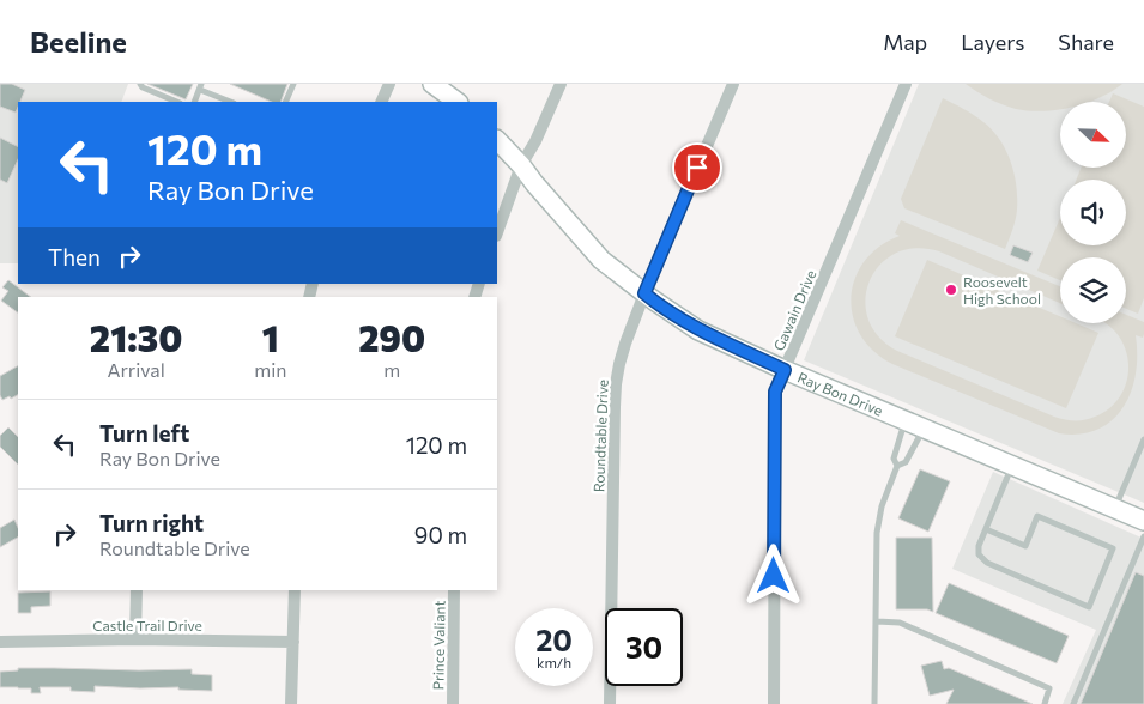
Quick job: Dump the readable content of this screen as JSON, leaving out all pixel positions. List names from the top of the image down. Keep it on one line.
{"streets":{"street":["Gawain Drive","Ray Bon Drive","Roundtable Drive","Castle Trail Drive","Prince Valiant"]},"crossings":[["Gawain Drive","Ray Bon Drive"],["Ray Bon Drive","Roundtable Drive"]],"places":["Roosevelt High School"],"north":"bottom right","page":{"header":"Beeline","nav":["Map","Layers","Share"],"turn":["120 m","Ray Bon Drive"],"then":"Then","eta":["21:30","Arrival","1","min","290","m"],"list":[{"name":"Turn left","note":"Ray Bon Drive","value":"120 m"},{"name":"Turn right","note":"Roundtable Drive","value":"90 m"}],"speed":"20 km/h","limit":"30"}}
